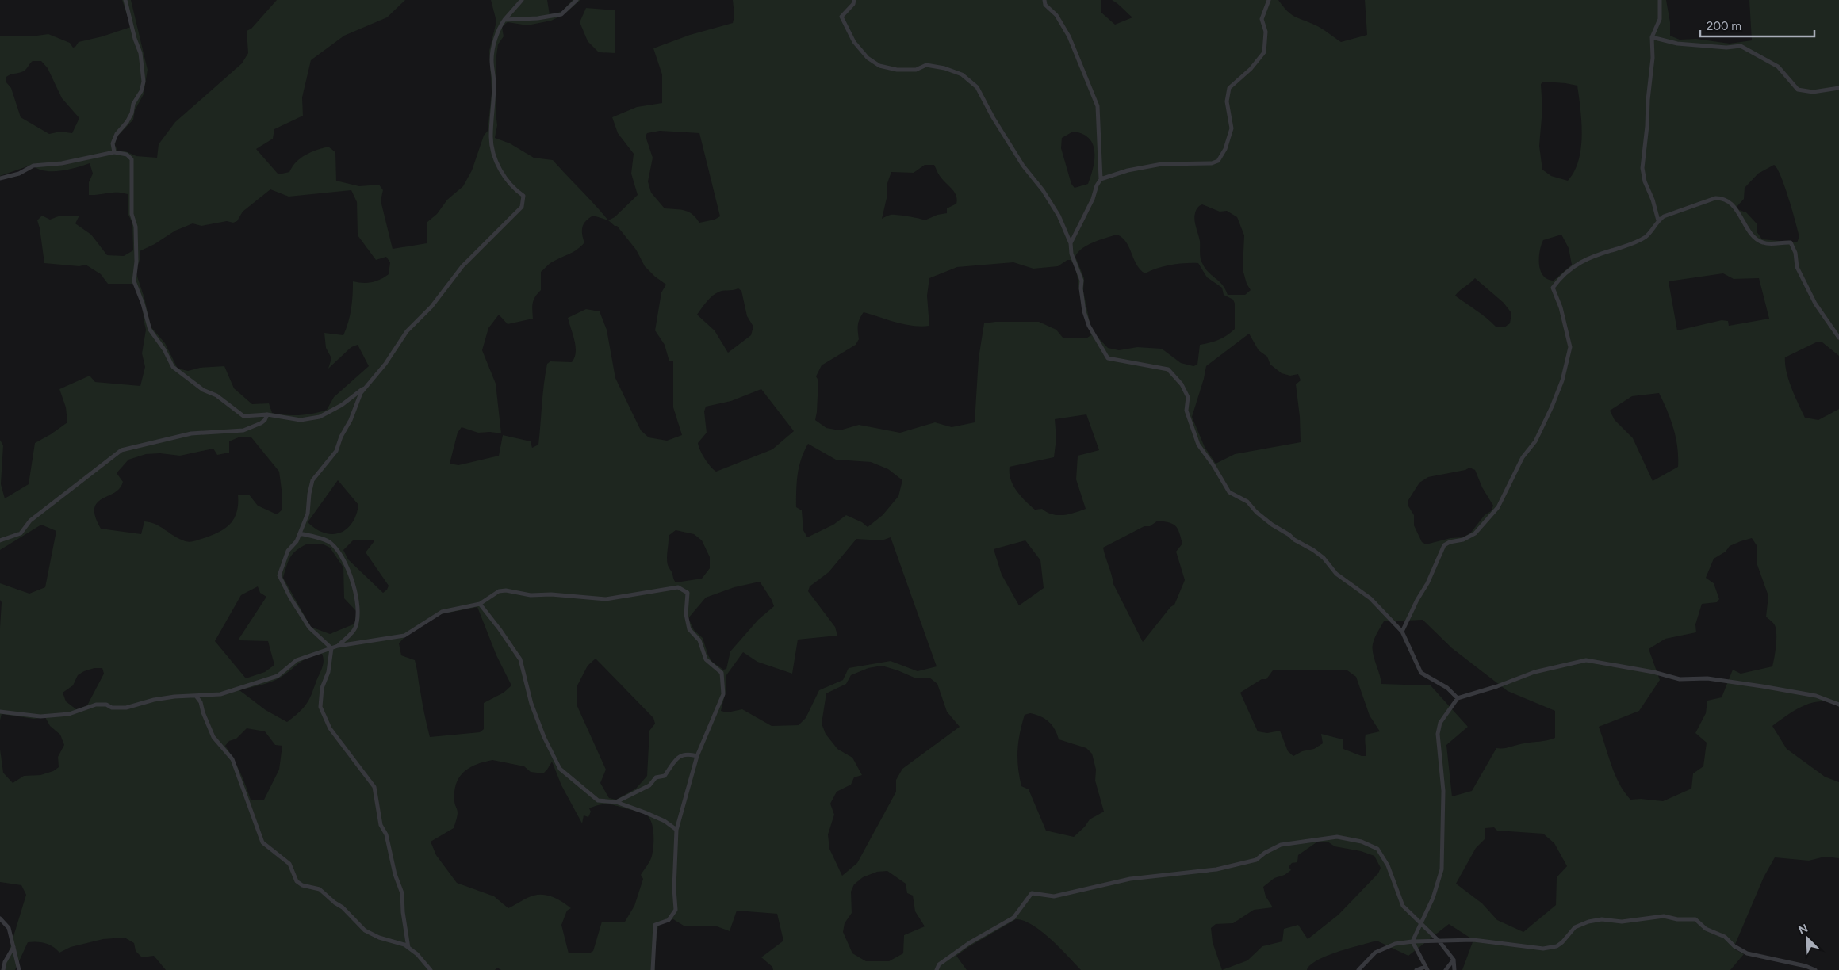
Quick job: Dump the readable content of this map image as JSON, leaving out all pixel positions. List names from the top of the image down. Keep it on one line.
{"scale_bar":"200 m","north":"top left"}
